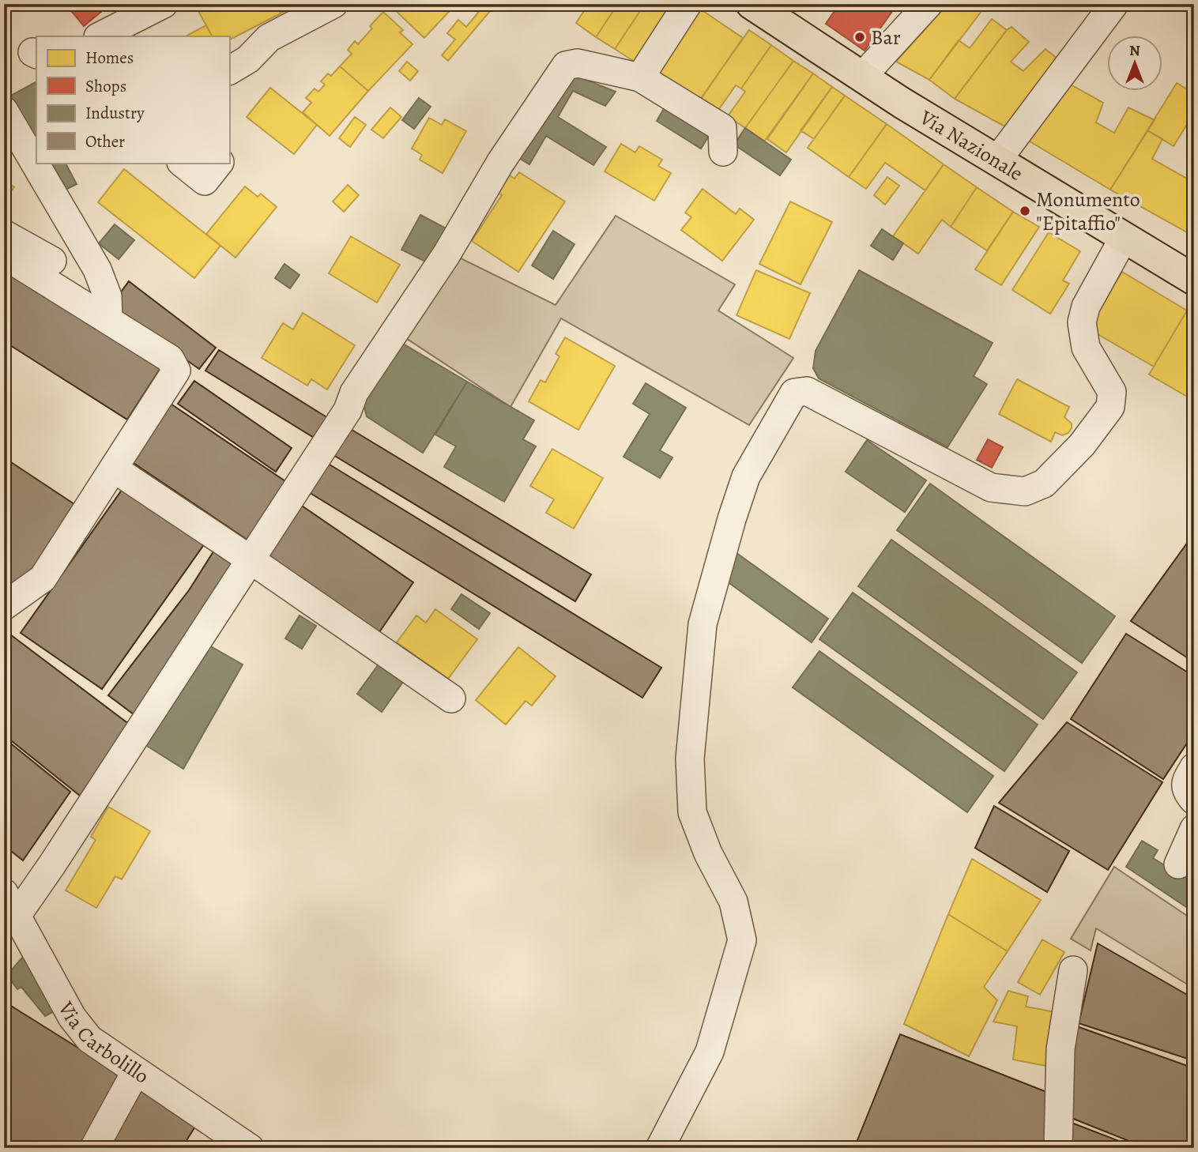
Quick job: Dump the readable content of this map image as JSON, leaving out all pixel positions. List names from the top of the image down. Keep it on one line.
{"streets":{"main road":["Via Nazionale"],"street":["Via Carbolillo"]},"places":["Bar","Monumento \"Epitaffio\""],"legend":["Homes","Shops","Industry","Other"],"north":"top"}
